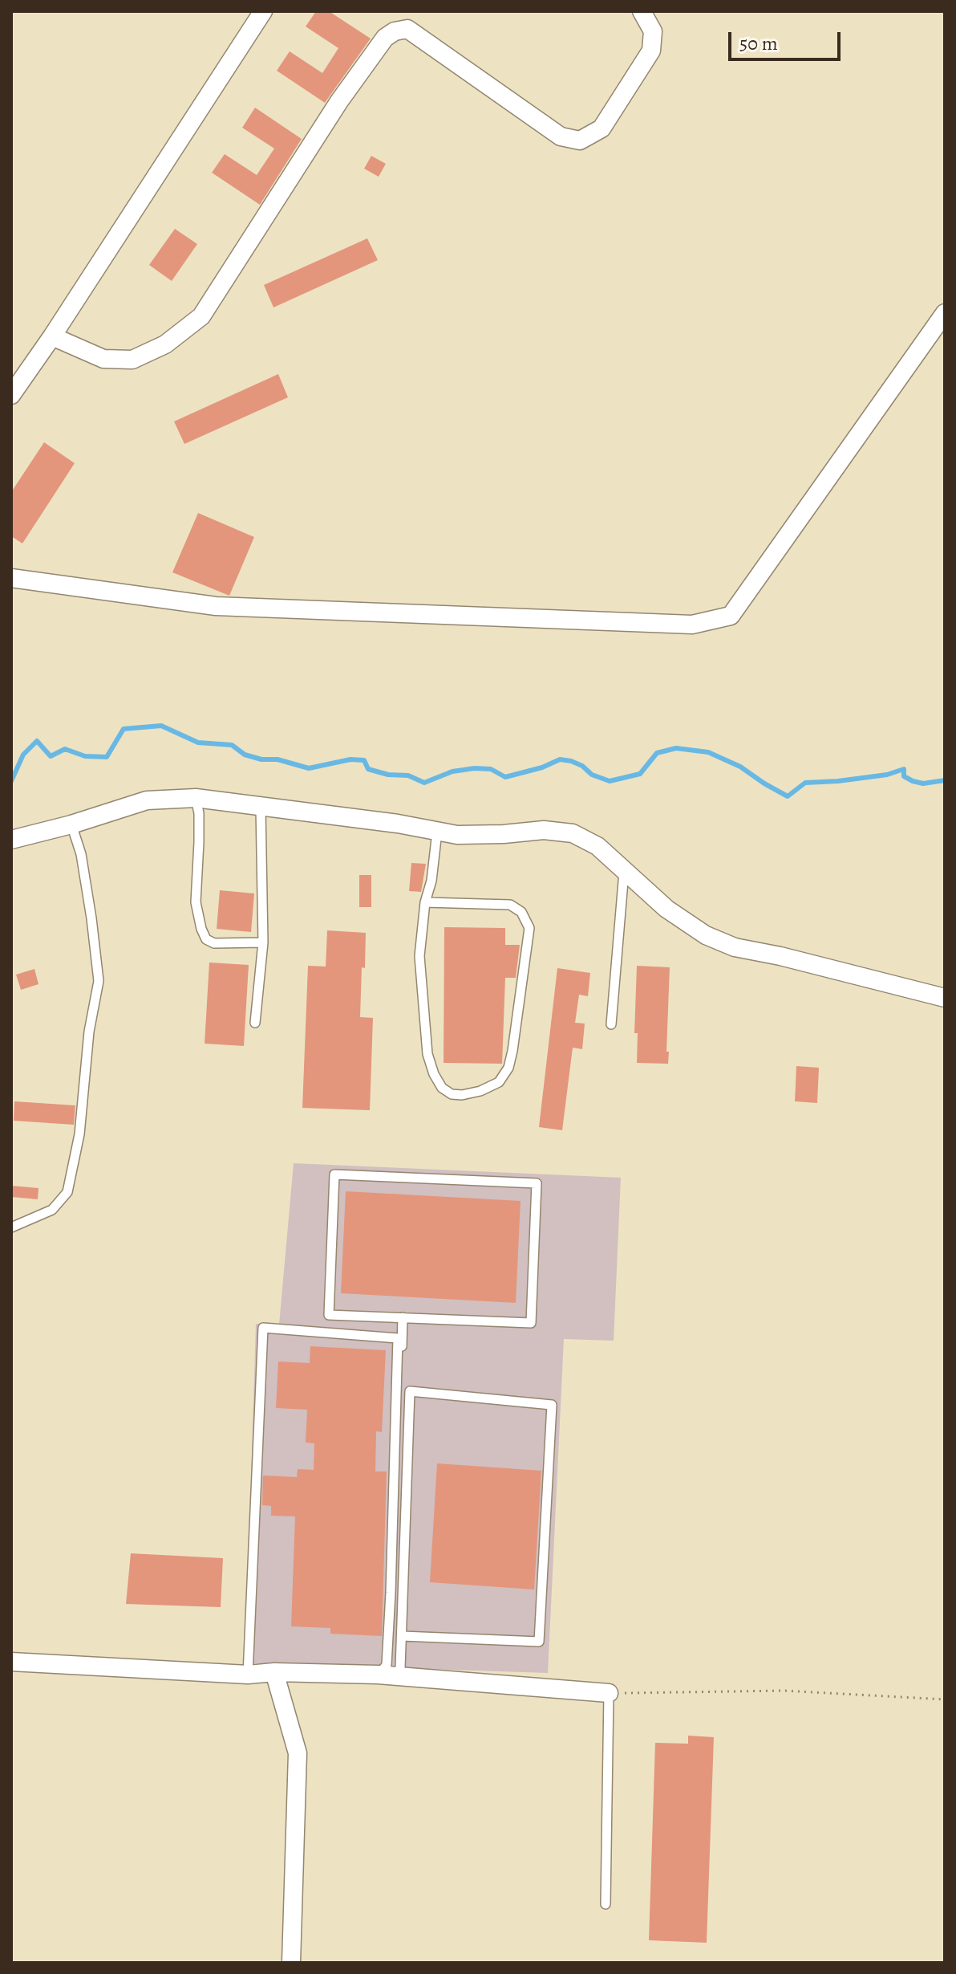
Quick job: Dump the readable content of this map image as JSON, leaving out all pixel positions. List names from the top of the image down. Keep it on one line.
{"scale_bar":"50 m"}
